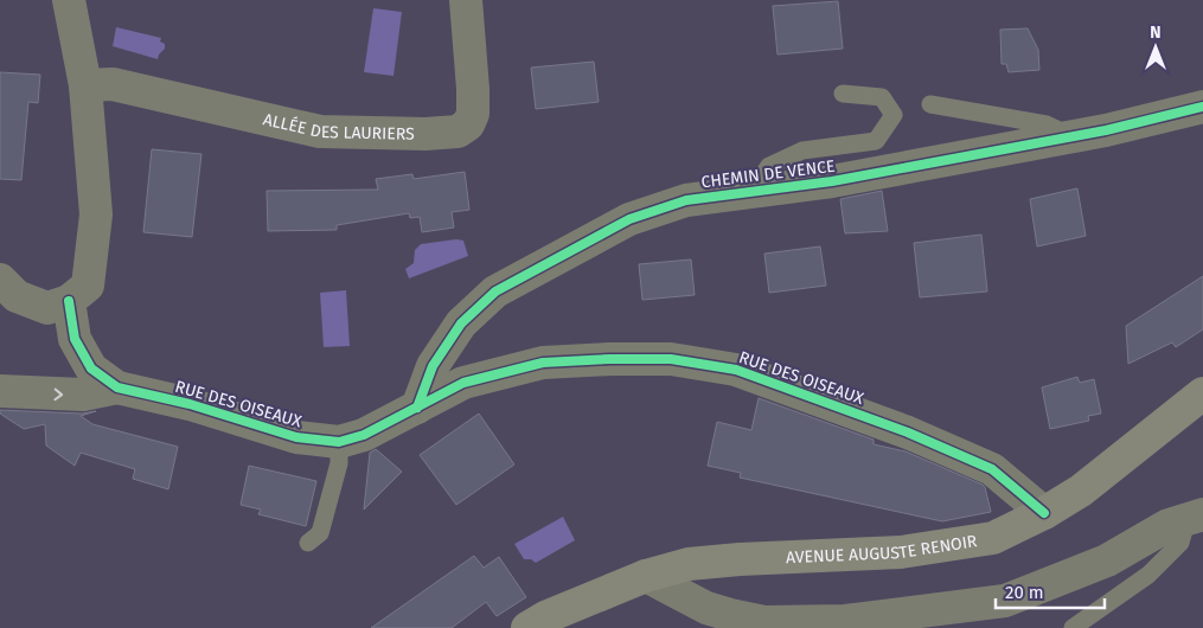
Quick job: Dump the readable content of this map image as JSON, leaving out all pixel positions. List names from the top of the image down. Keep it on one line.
{"streets":{"main road":["AVENUE AUGUSTE RENOIR"],"street":["ALLÉE DES LAURIERS","CHEMIN DE VENCE","RUE DES OISEAUX"]},"crossings":[["CHEMIN DE VENCE","RUE DES OISEAUX"],["RUE DES OISEAUX","AVENUE AUGUSTE RENOIR"]],"scale_bar":"20 m","north":"top"}
